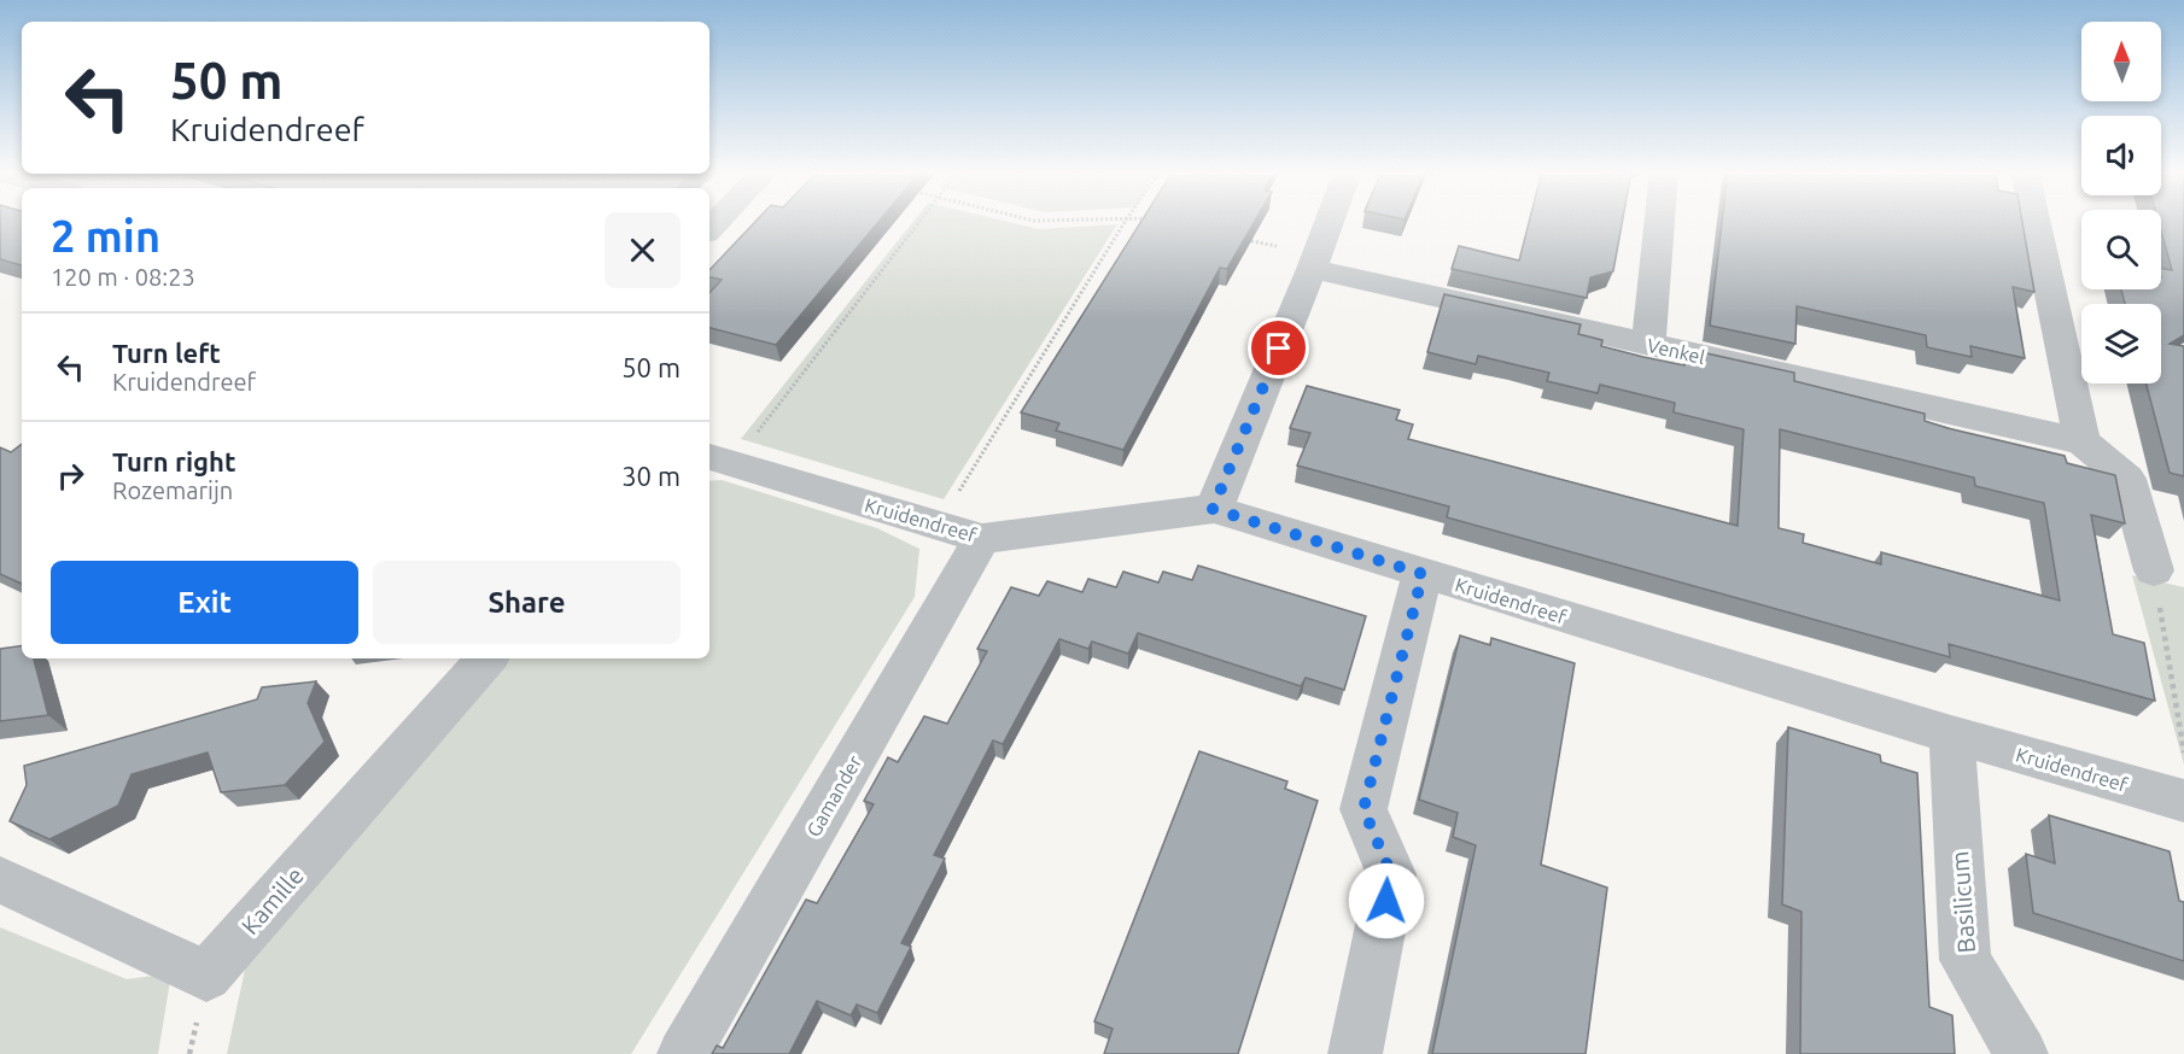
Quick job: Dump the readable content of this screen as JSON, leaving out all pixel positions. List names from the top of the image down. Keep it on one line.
{"streets":{"street":["Venkel","Kruidendreef","Gamander","Kamille","Basilicum"]},"crossings":[["Kruidendreef","Gamander"],["Kruidendreef","Basilicum"]],"north":"top","page":{"turn":["50 m","Kruidendreef"],"heading":["2 min","120 m · 08:23"],"list":[{"name":"Turn left","note":"Kruidendreef","value":"50 m"},{"name":"Turn right","note":"Rozemarijn","value":"30 m"}],"buttons":["Exit","Share"]}}
